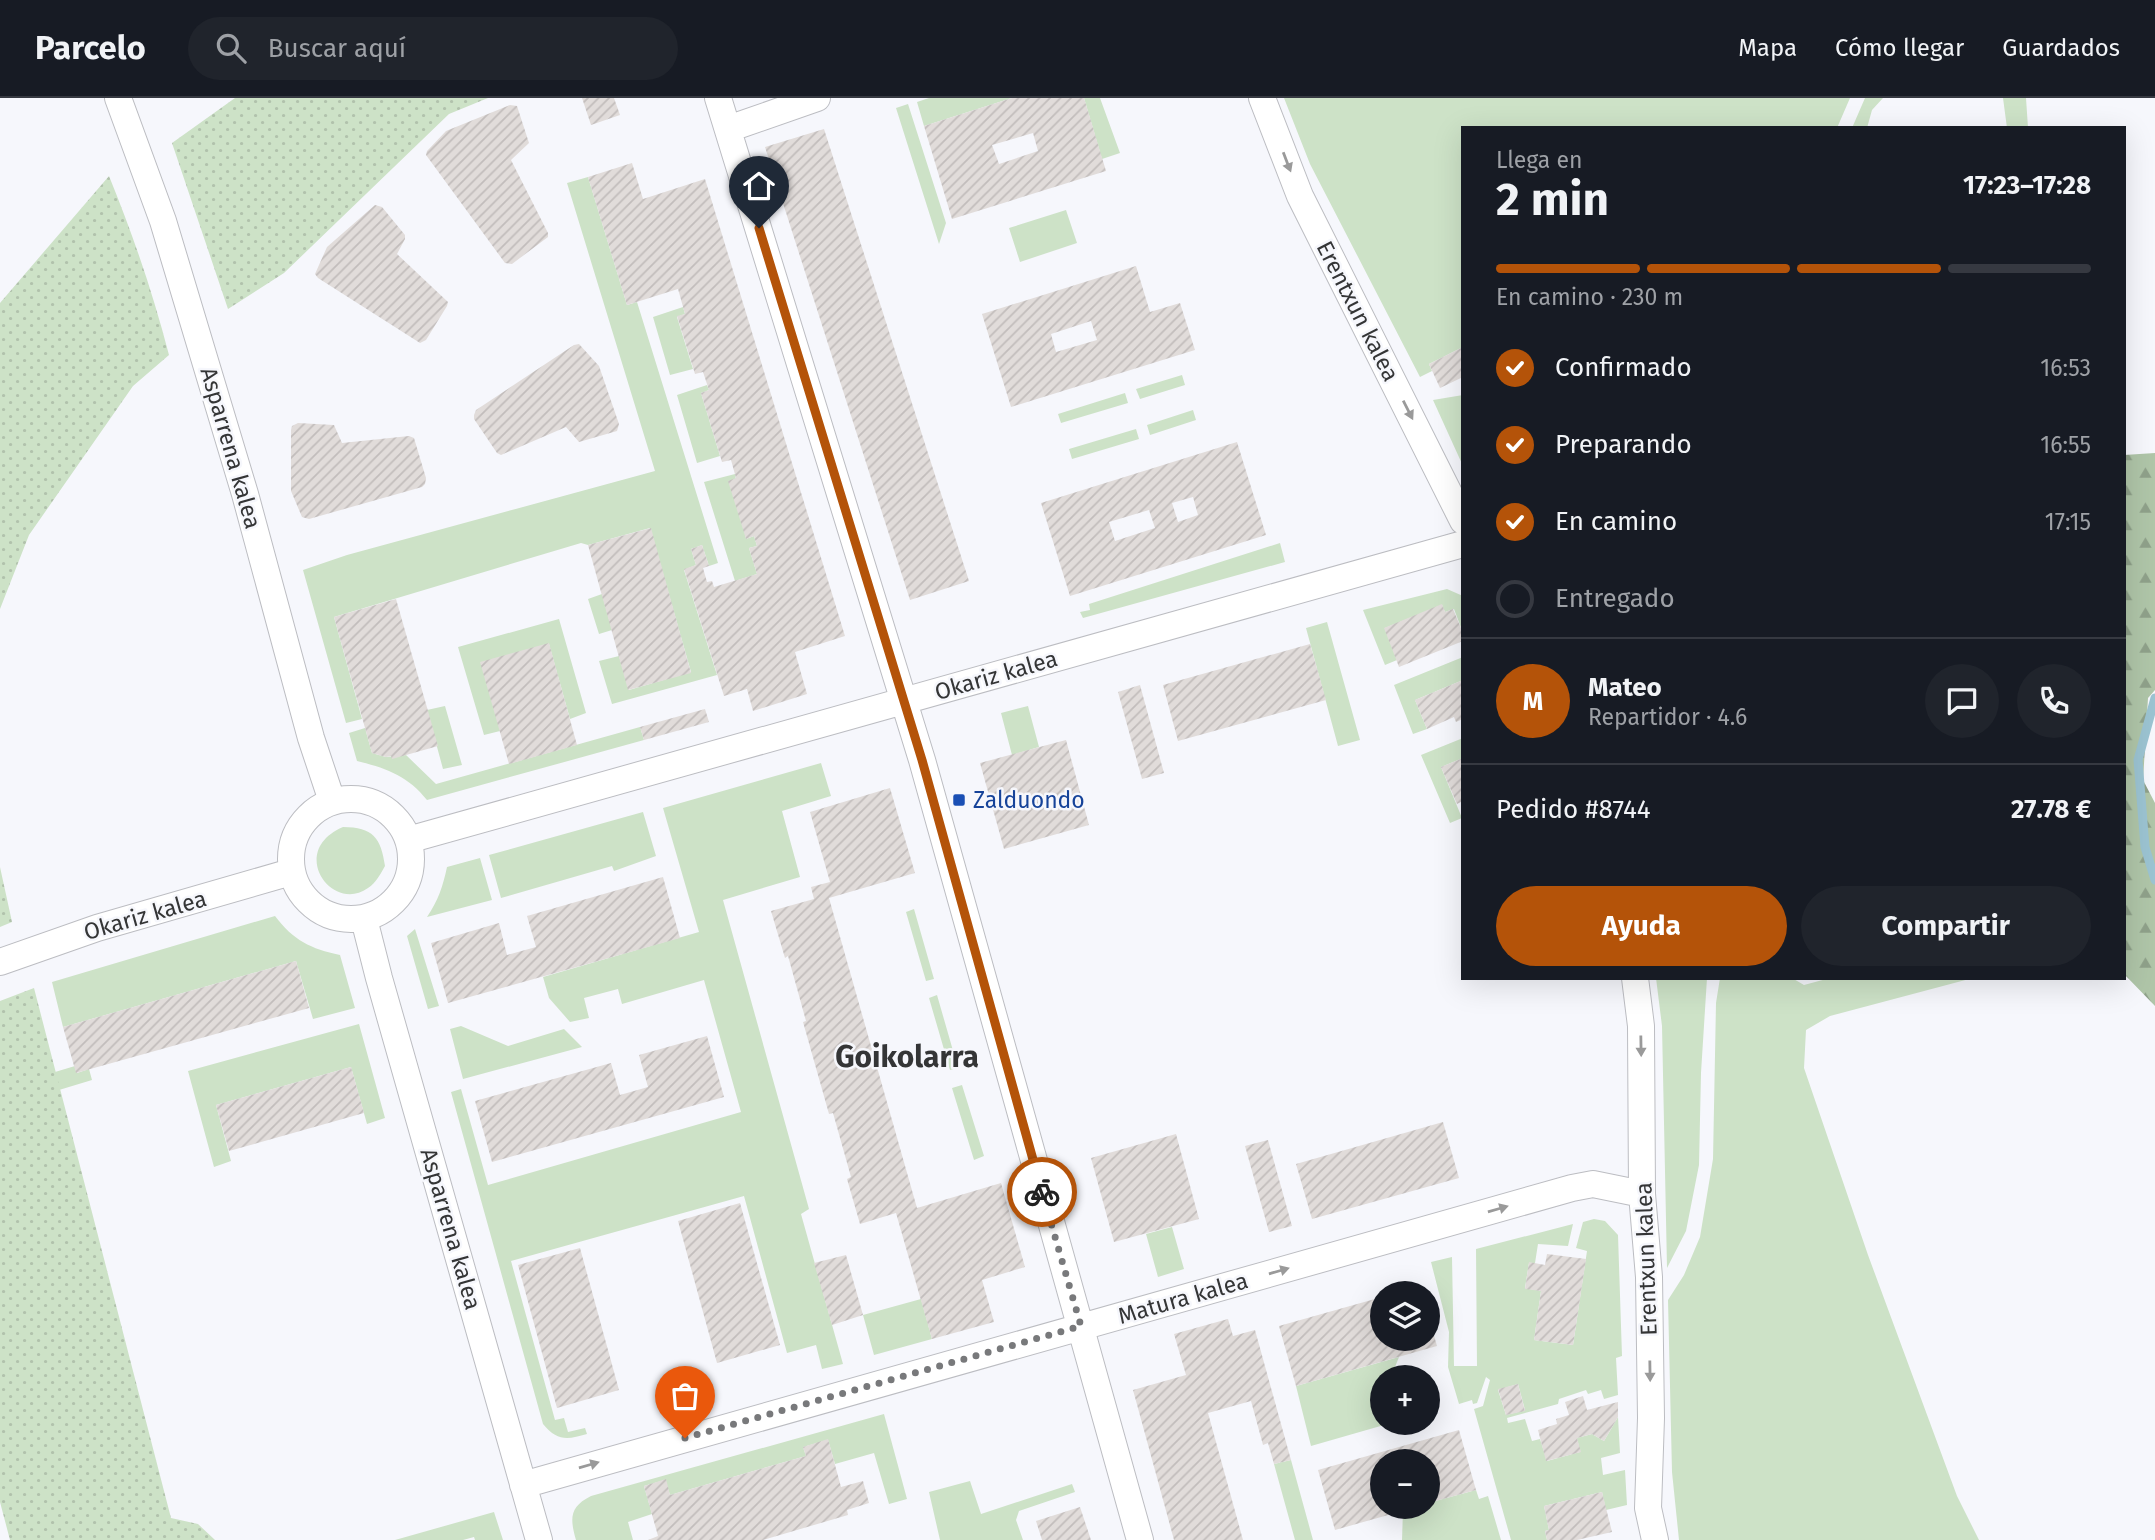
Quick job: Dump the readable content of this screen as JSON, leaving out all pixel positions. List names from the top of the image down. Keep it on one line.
{"streets":{"street":["Erentxun kalea","Asparrena kalea","Okariz kalea","Matura kalea"]},"crossings":[["Erentxun kalea","Matura kalea"],["Asparrena kalea","Okariz kalea"],["Asparrena kalea","Matura kalea"]],"one_way":["Erentxun kalea","Matura kalea"],"districts":["Goikolarra"],"places":{"transit":["Zalduondo"]},"page":{"header":"Parcelo","search":"Buscar aquí","nav":["Mapa","Cómo llegar","Guardados"],"heading":["2 min","Llega en","17:23–17:28"],"panel":["Mateo","Repartidor · 4.6","Pedido #8744","27.78 €"],"bar":"En camino · 230 m","list":[["Confirmado","16:53"],["Preparando","16:55"],["En camino","17:15"],"Entregado"],"round":"M","buttons":["Ayuda","Compartir"],"map_buttons":["+","−"]}}
